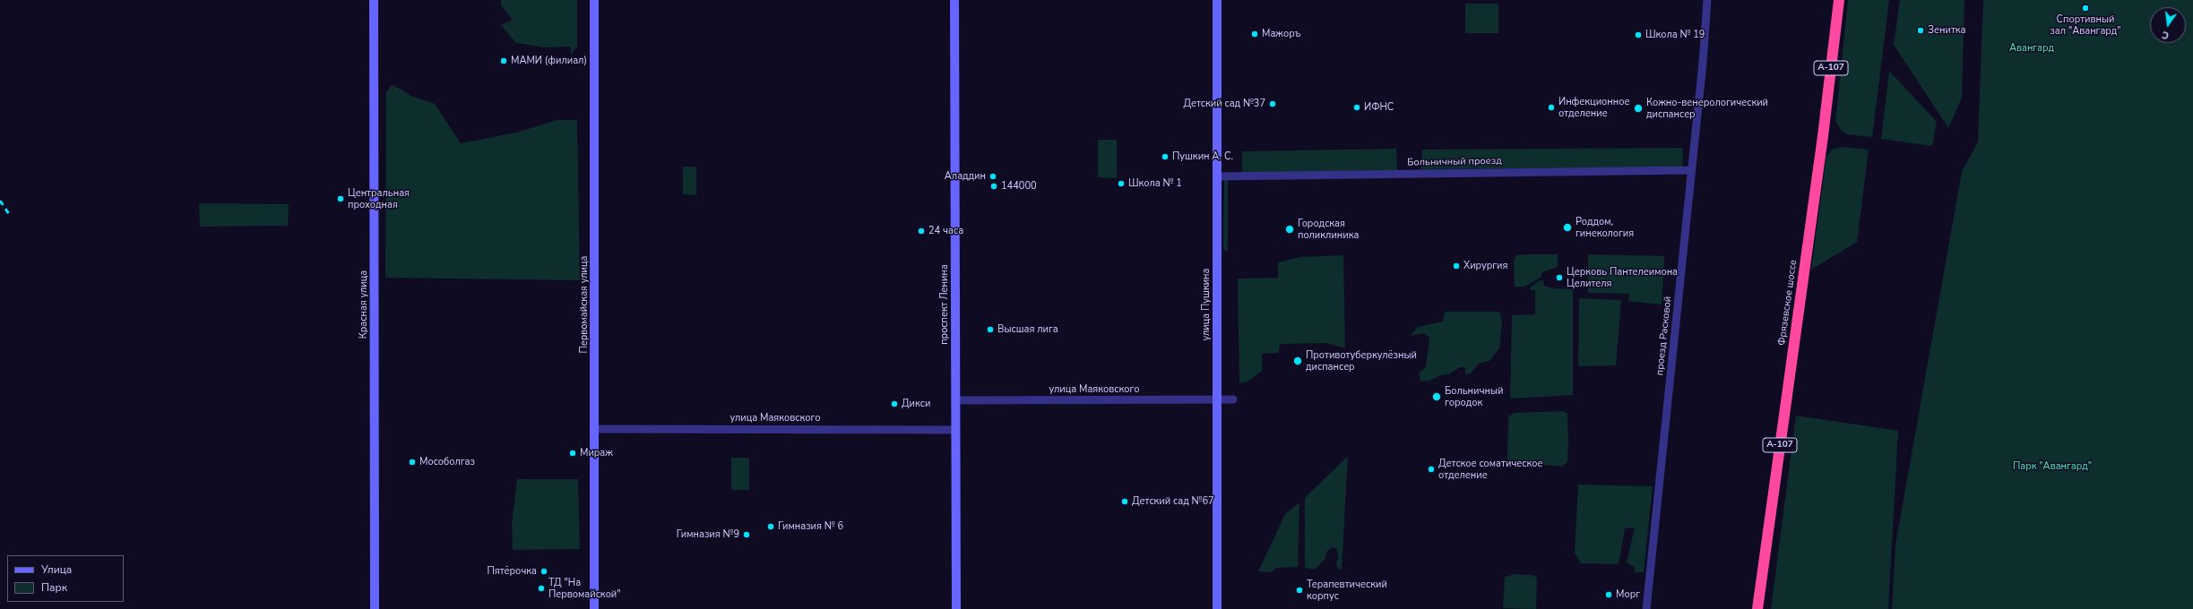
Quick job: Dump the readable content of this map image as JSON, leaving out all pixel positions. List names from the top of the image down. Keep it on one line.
{"streets":{"highway":["А-107","Фрязевское шоссе"],"main road":["Красная улица","Первомайская улица","проспект Ленина","улица Пушкина"],"street":["Больничный проезд","проезд Расковой","улица Маяковского"]},"crossings":[["Больничный проезд","улица Пушкина"],["Больничный проезд","проезд Расковой"],["Первомайская улица","улица Маяковского"],["проспект Ленина","улица Маяковского"],["улица Пушкина","улица Маяковского"]],"parks":["Авангард","Парк \"Авангард\""],"places":["Спортивный зал \"Авангард\"","Зенитка","Мажоръ","Школа № 19","МАМИ (филиал)","Детский сад №37","ИФНС","Инфекционное отделение","Кожно-венерологический диспансер","Пушкин А. С.","Аладдин","Школа № 1","144000","Центральная проходная","Роддом, гинекология","Городская поликлиника","24 часа","Хирургия","Церковь Пантелеимона Целителя","Высшая лига","Противотуберкулёзный диспансер","Больничный городок","Дикси","Мираж","Мособолгаз","Детское соматическое отделение","Детский сад №67","Гимназия № 6","Гимназия №9","Пятёрочка","ТД \"На Первомайской\"","Терапевтический корпус","Морг"],"legend":["Улица","Парк"],"north":"bottom"}
